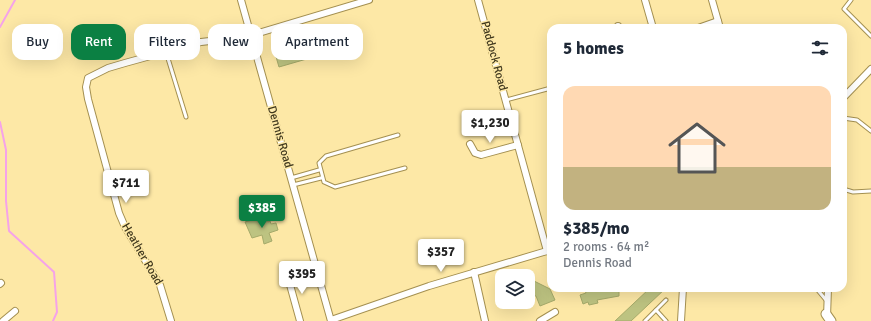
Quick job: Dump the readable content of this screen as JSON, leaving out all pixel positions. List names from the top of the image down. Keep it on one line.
{"streets":{"street":["Paddock Road","Dennis Road","Heather Road"]},"page":{"chip":["Buy","Rent","Filters","New","Apartment"],"heading":"5 homes","list":[{"name":"$385/mo","note":"2 rooms · 64 m² · Dennis Road"}],"price":["$1,230","$711","$385","$357","$395"]}}
